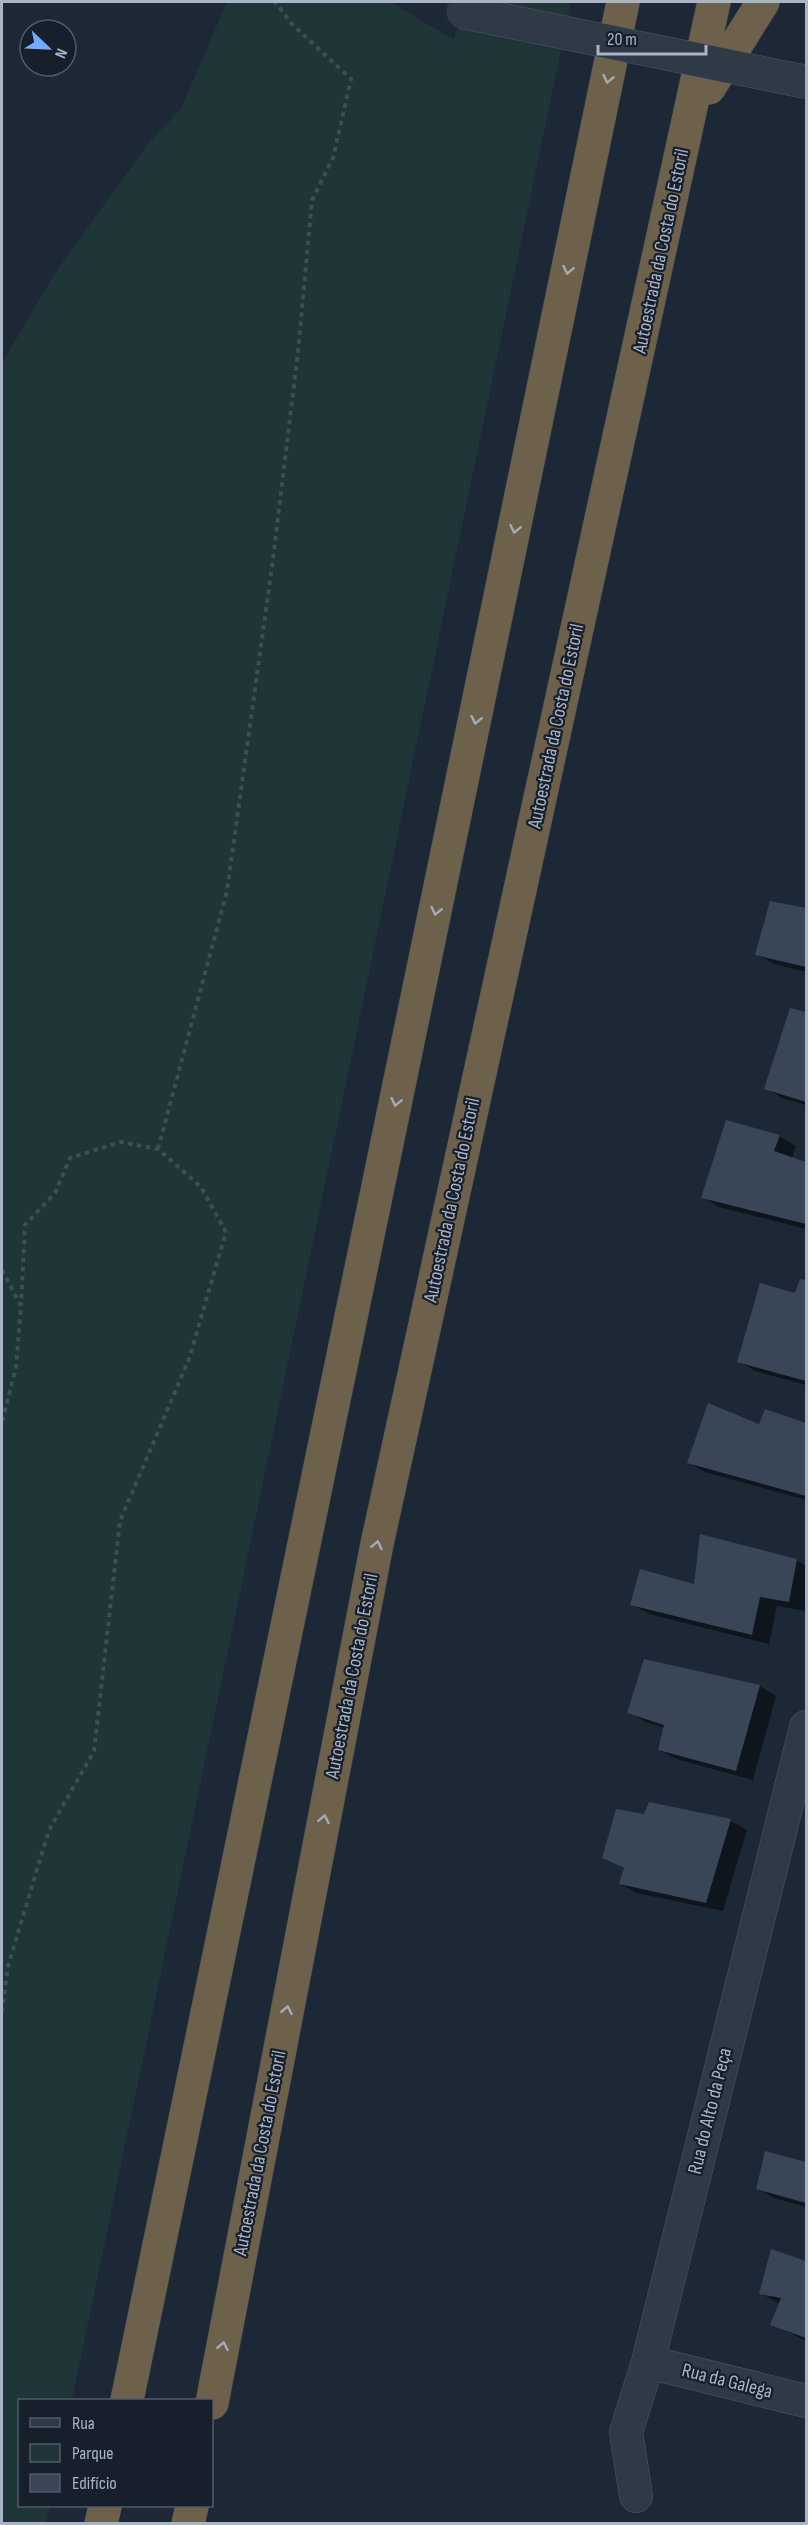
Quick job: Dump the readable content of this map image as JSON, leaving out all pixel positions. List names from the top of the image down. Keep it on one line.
{"streets":{"highway":["Autoestrada da Costa do Estoril"],"street":["Rua do Alto da Peça","Rua da Galega"]},"crossings":[["Rua do Alto da Peça","Rua da Galega"]],"legend":["Rua","Parque","Edifício"],"scale_bar":"20 m","north":"bottom right"}
